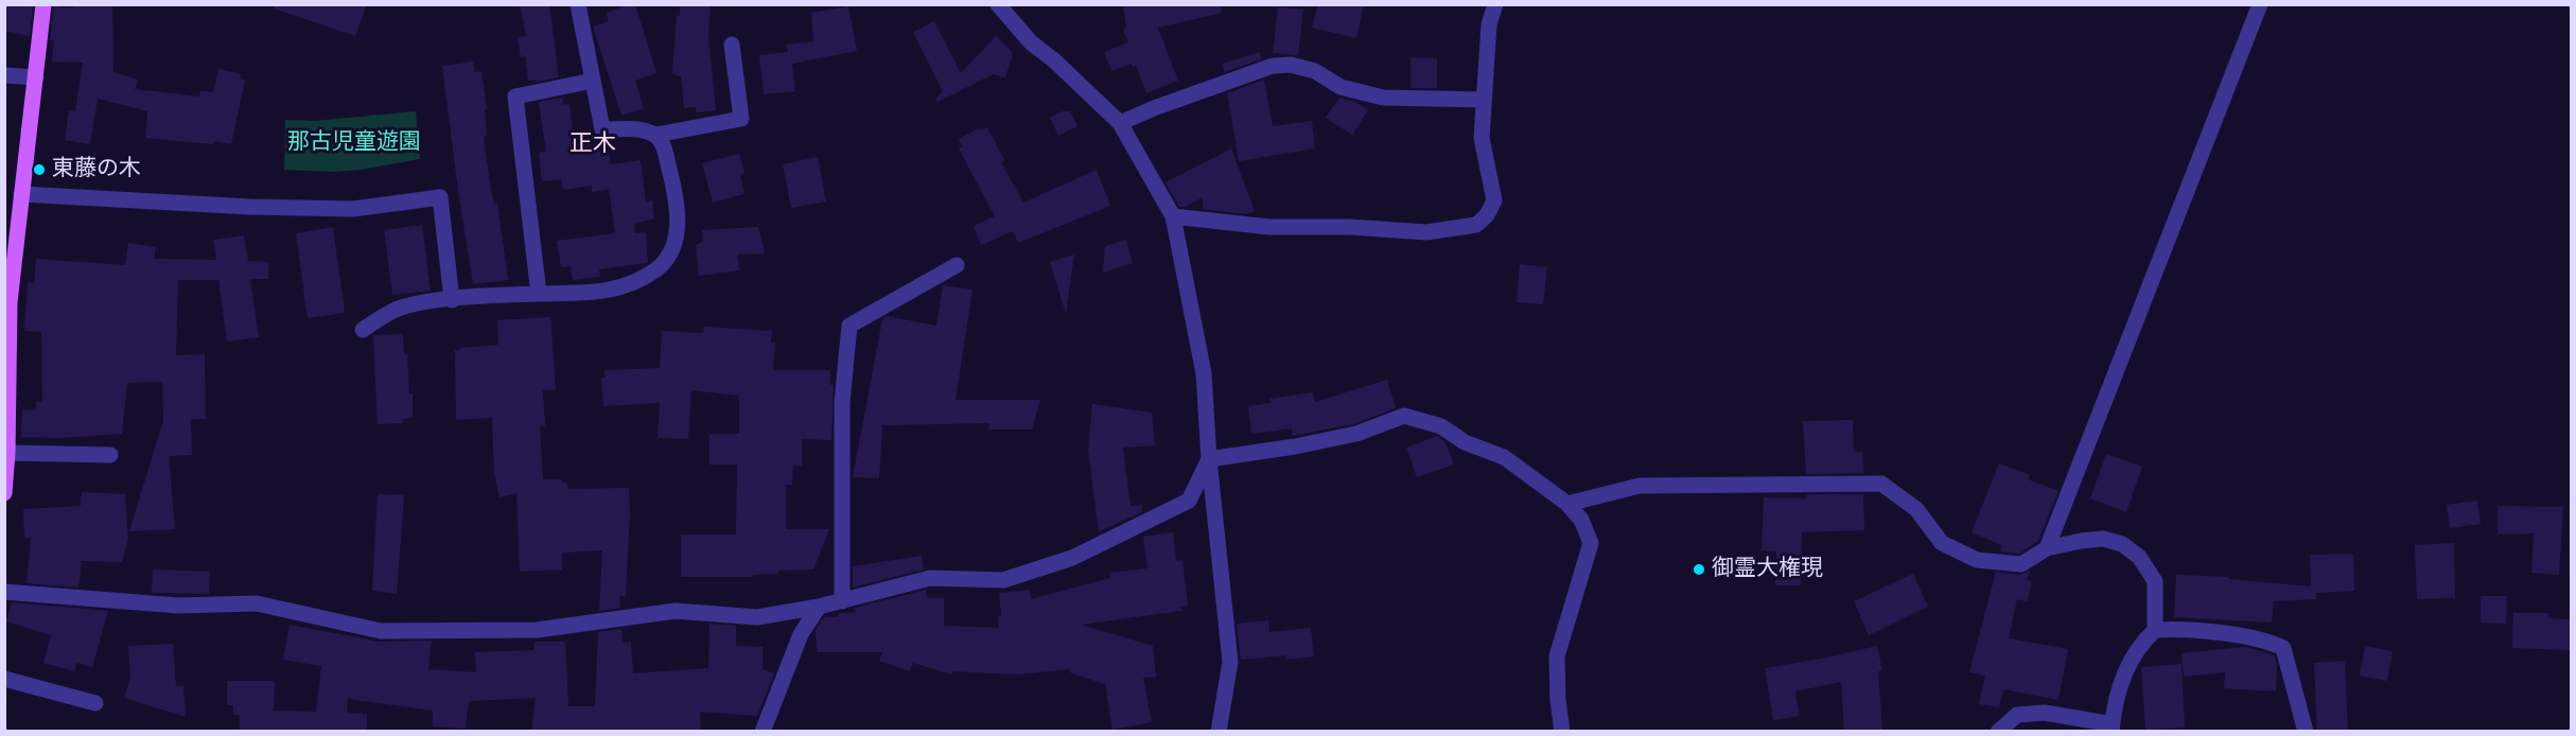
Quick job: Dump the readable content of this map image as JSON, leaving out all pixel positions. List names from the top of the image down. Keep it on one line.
{"districts":["正木"],"parks":["那古児童遊園"],"places":["東藤の木","御霊大権現"]}
